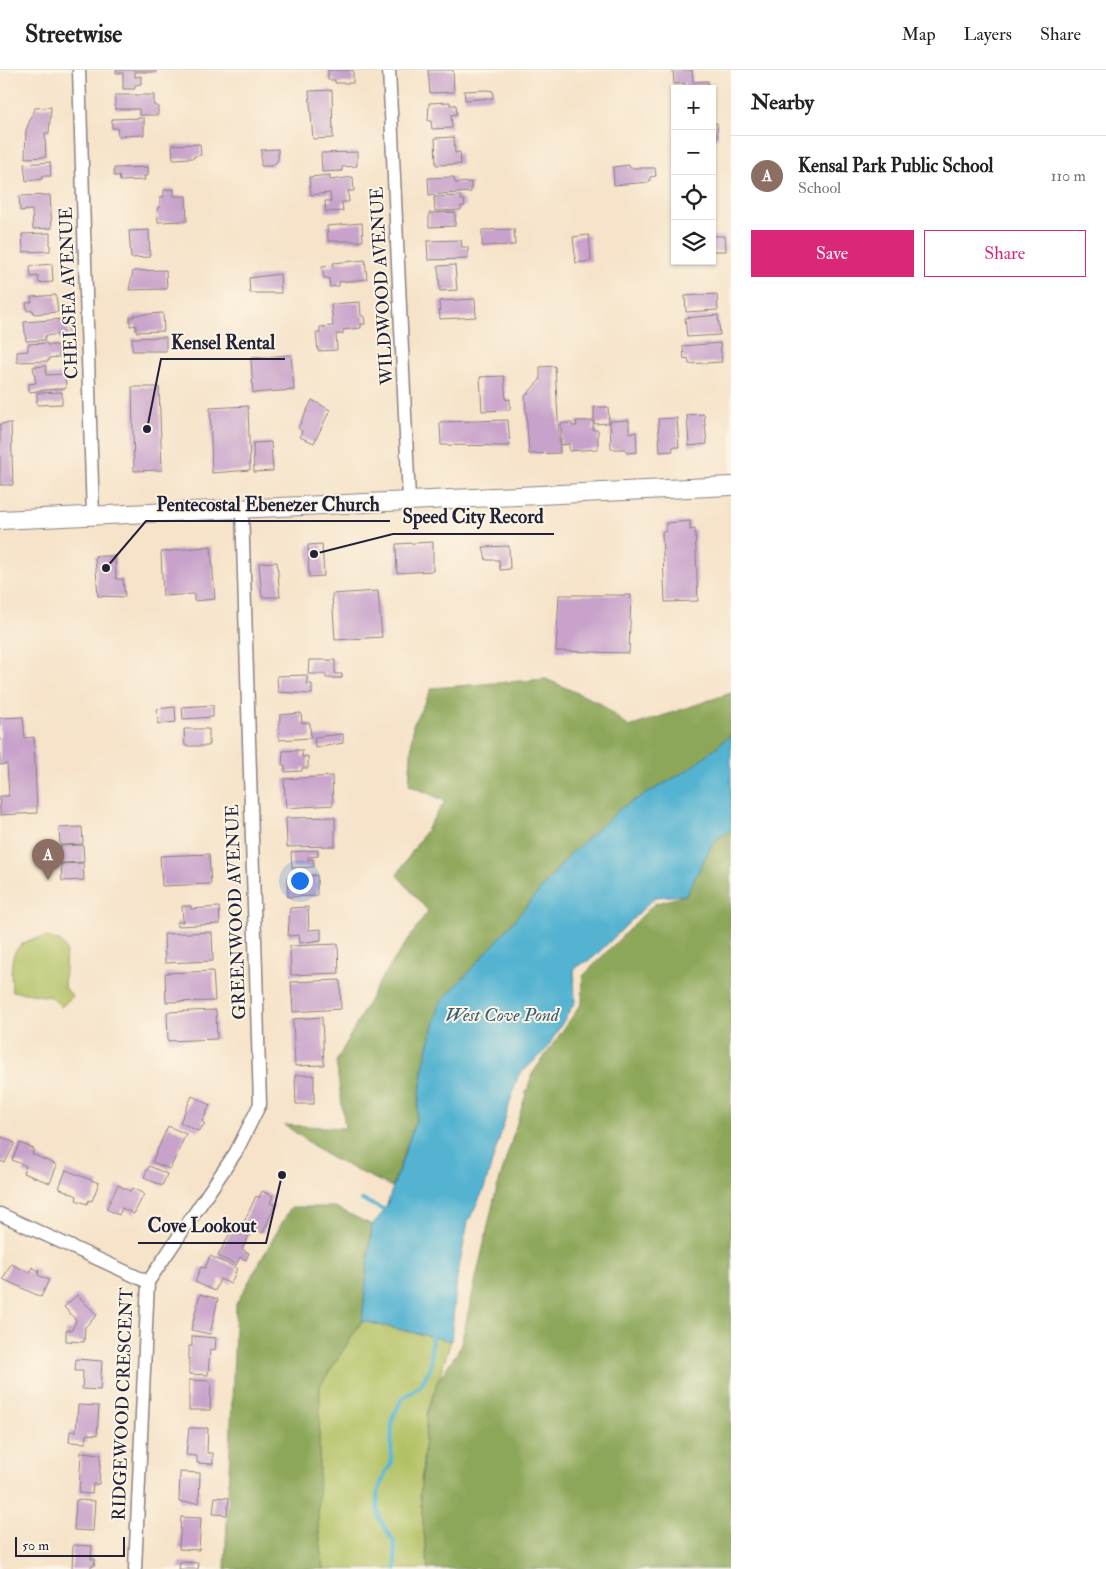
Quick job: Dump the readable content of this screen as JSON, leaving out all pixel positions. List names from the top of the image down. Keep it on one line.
{"streets":{"street":["WILDWOOD AVENUE","CHELSEA AVENUE","GREENWOOD AVENUE","RIDGEWOOD CRESCENT"]},"crossings":[["GREENWOOD AVENUE","RIDGEWOOD CRESCENT"]],"water":["West Cove Pond"],"places":["Kensel Rental","Speed City Record","Pentecostal Ebenezer Church","Cove Lookout"],"scale_bar":"50 m","page":{"header":"Streetwise","nav":["Map","Layers","Share"],"heading":"Nearby","map_buttons":["+","−"],"list":[{"mark":"A","name":"Kensal Park Public School","note":"School","value":"110 m"}],"buttons":["Save","Share"],"pins":"A","scale":"50 m"}}
